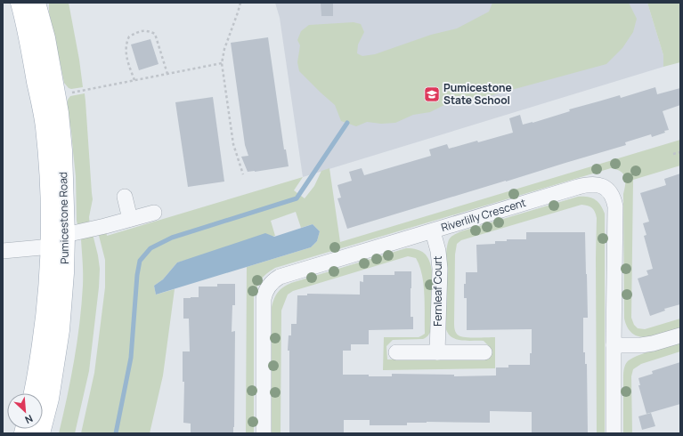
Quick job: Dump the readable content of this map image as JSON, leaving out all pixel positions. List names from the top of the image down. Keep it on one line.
{"streets":{"main road":["Pumicestone Road"],"street":["Riverlilly Crescent","Fernleaf Court"]},"crossings":[["Riverlilly Crescent","Fernleaf Court"]],"places":{"school or university":["Pumicestone State School"]},"north":"bottom right"}
